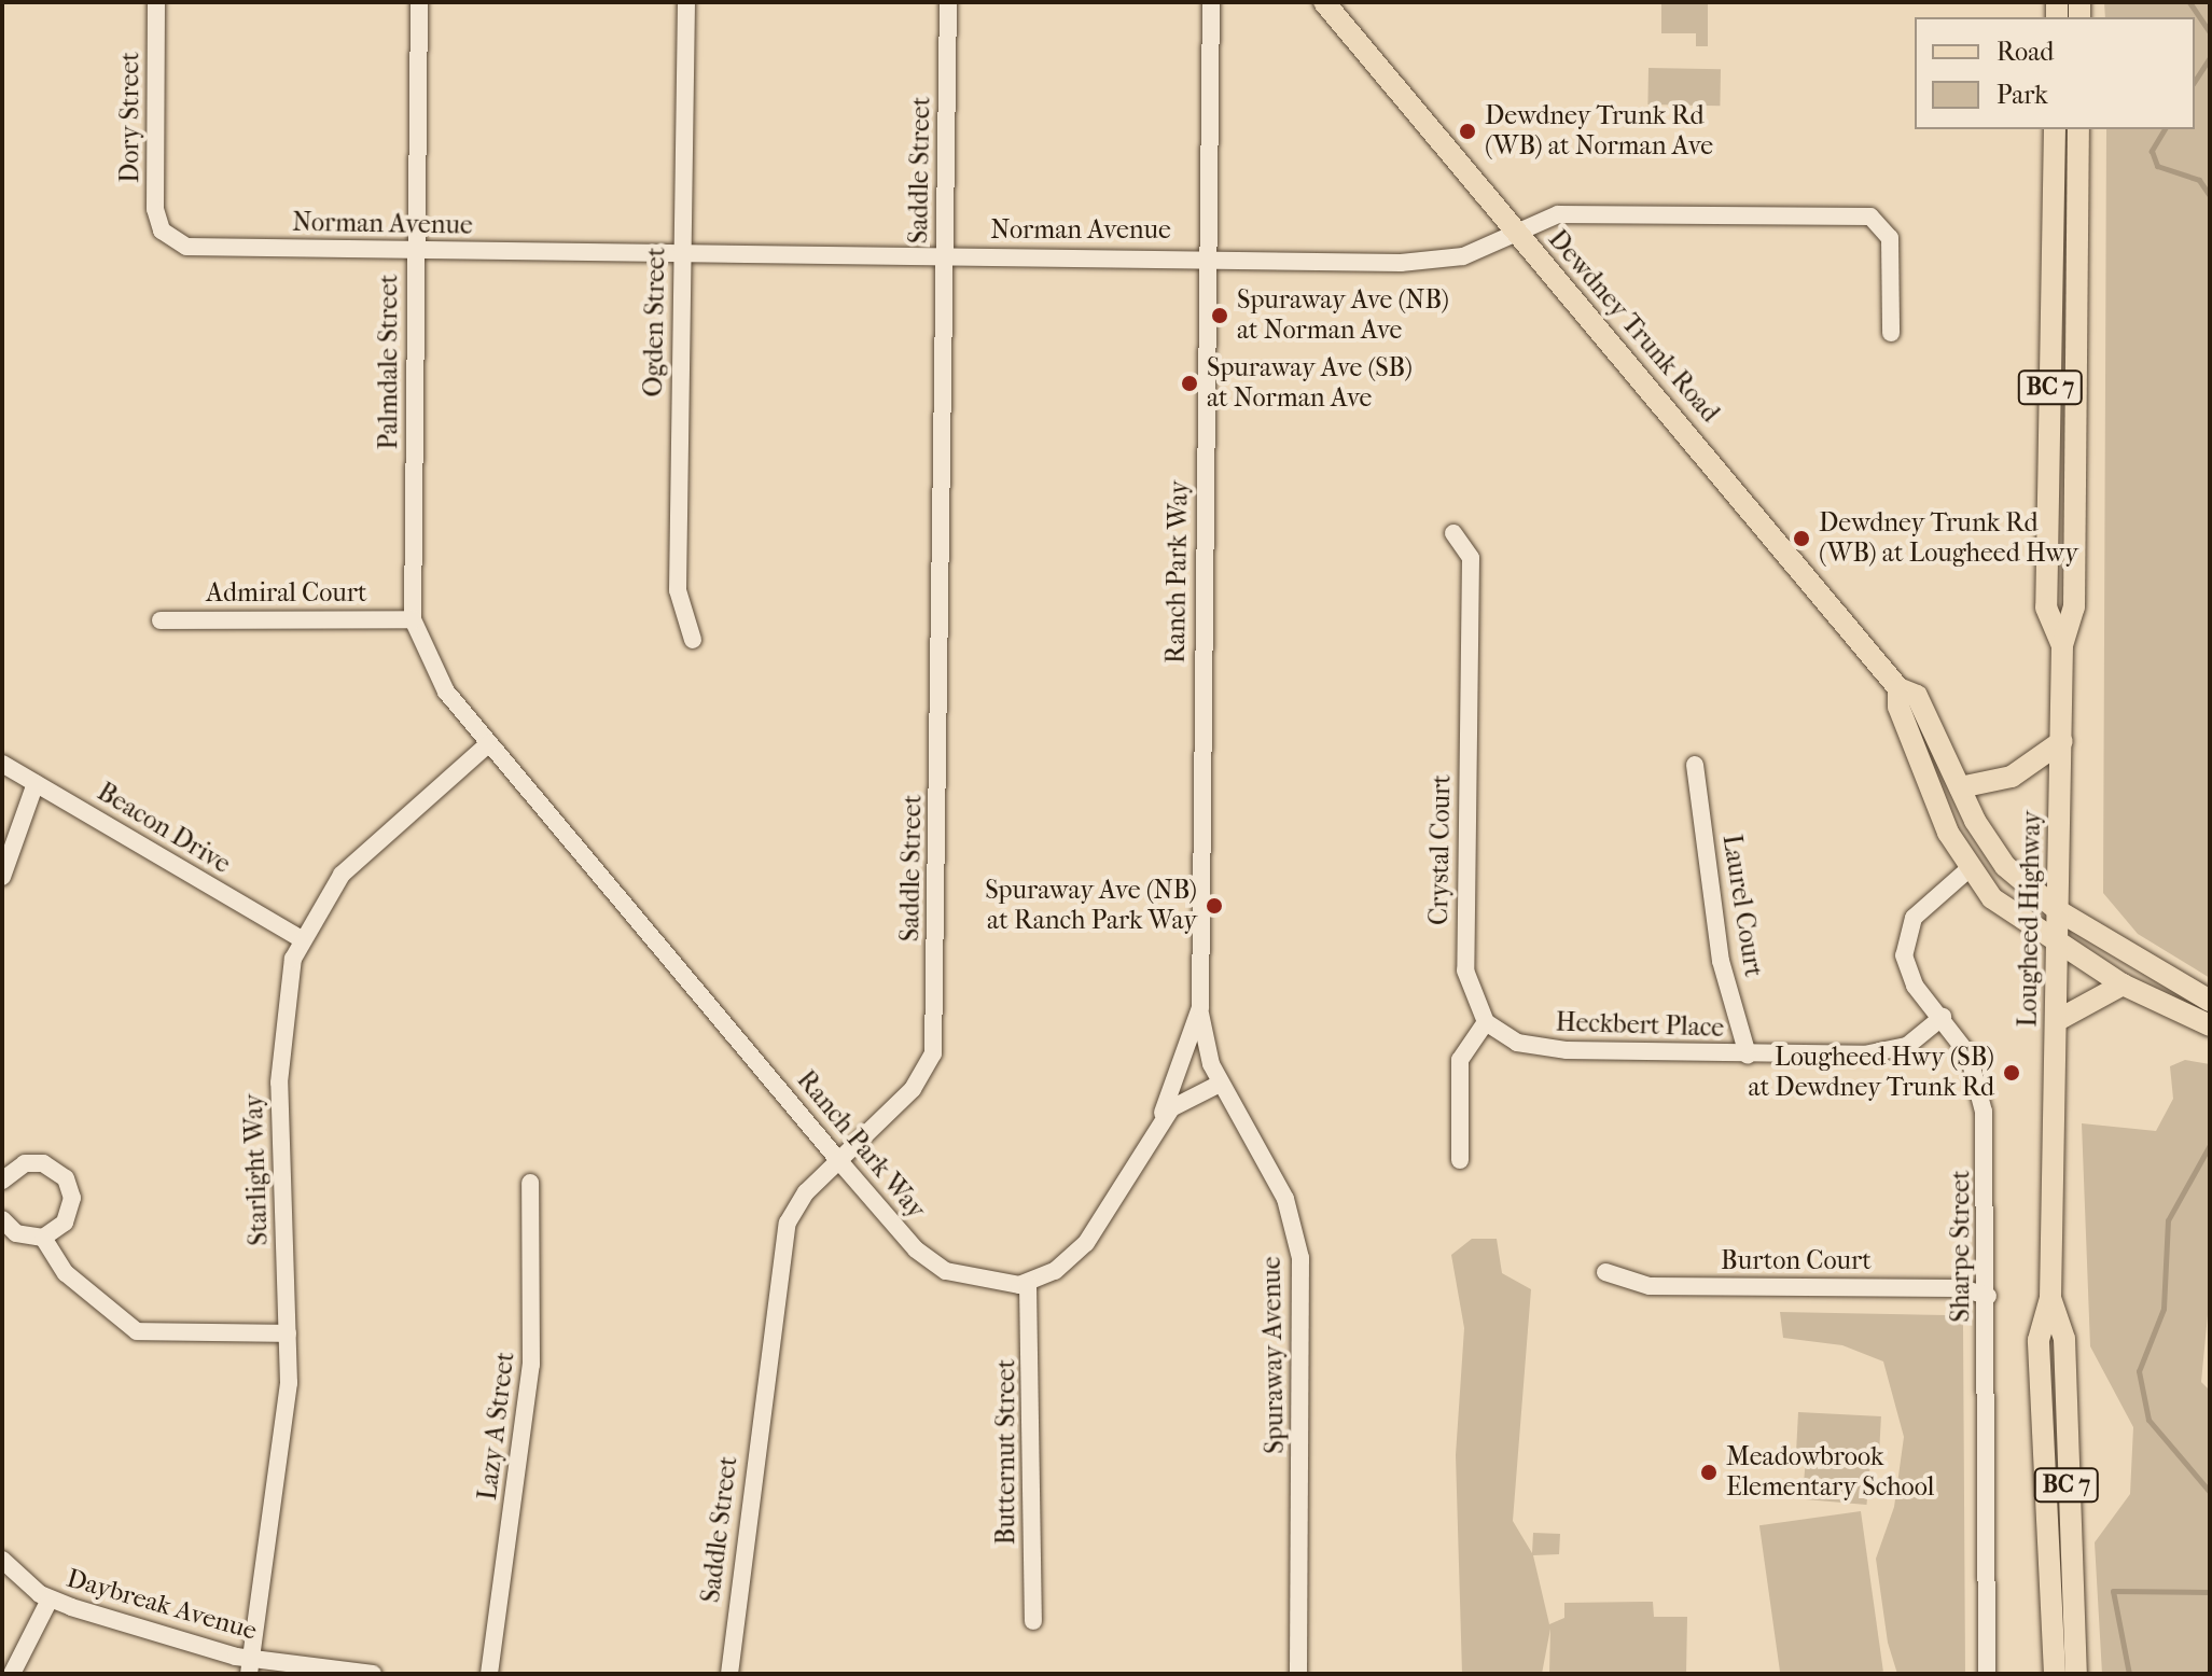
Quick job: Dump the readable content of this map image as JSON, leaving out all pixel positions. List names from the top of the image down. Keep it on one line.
{"streets":{"main road":["Dewdney Trunk Road","BC 7","Lougheed Highway"],"street":["Dory Street","Saddle Street","Norman Avenue","Ogden Street","Palmdale Street","Ranch Park Way","Admiral Court","Beacon Drive","Crystal Court","Laurel Court","Heckbert Place","Starlight Way","Sharpe Street","Burton Court","Spuraway Avenue","Lazy A Street","Butternut Street","Daybreak Avenue"]},"crossings":[["Dory Street","Norman Avenue"],["Saddle Street","Norman Avenue"],["Saddle Street","Ranch Park Way"],["Norman Avenue","Ogden Street"],["Norman Avenue","Dewdney Trunk Road"],["Norman Avenue","Palmdale Street"],["Norman Avenue","Ranch Park Way"],["Dewdney Trunk Road","Lougheed Highway"],["Dewdney Trunk Road","Sharpe Street"],["Palmdale Street","Ranch Park Way"],["Palmdale Street","Admiral Court"],["Ranch Park Way","Admiral Court"],["Ranch Park Way","Starlight Way"],["Ranch Park Way","Spuraway Avenue"],["Ranch Park Way","Butternut Street"],["Beacon Drive","Starlight Way"],["Crystal Court","Heckbert Place"],["Laurel Court","Heckbert Place"],["Heckbert Place","Sharpe Street"],["Starlight Way","Daybreak Avenue"],["Sharpe Street","Burton Court"]],"places":["Dewdney Trunk Rd (WB) at Norman Ave","Spuraway Ave (NB) at Norman Ave","Spuraway Ave (SB) at Norman Ave","Dewdney Trunk Rd (WB) at Lougheed Hwy","Spuraway Ave (NB) at Ranch Park Way","Lougheed Hwy (SB) at Dewdney Trunk Rd","Meadowbrook Elementary School"],"legend":["Road","Park"]}
